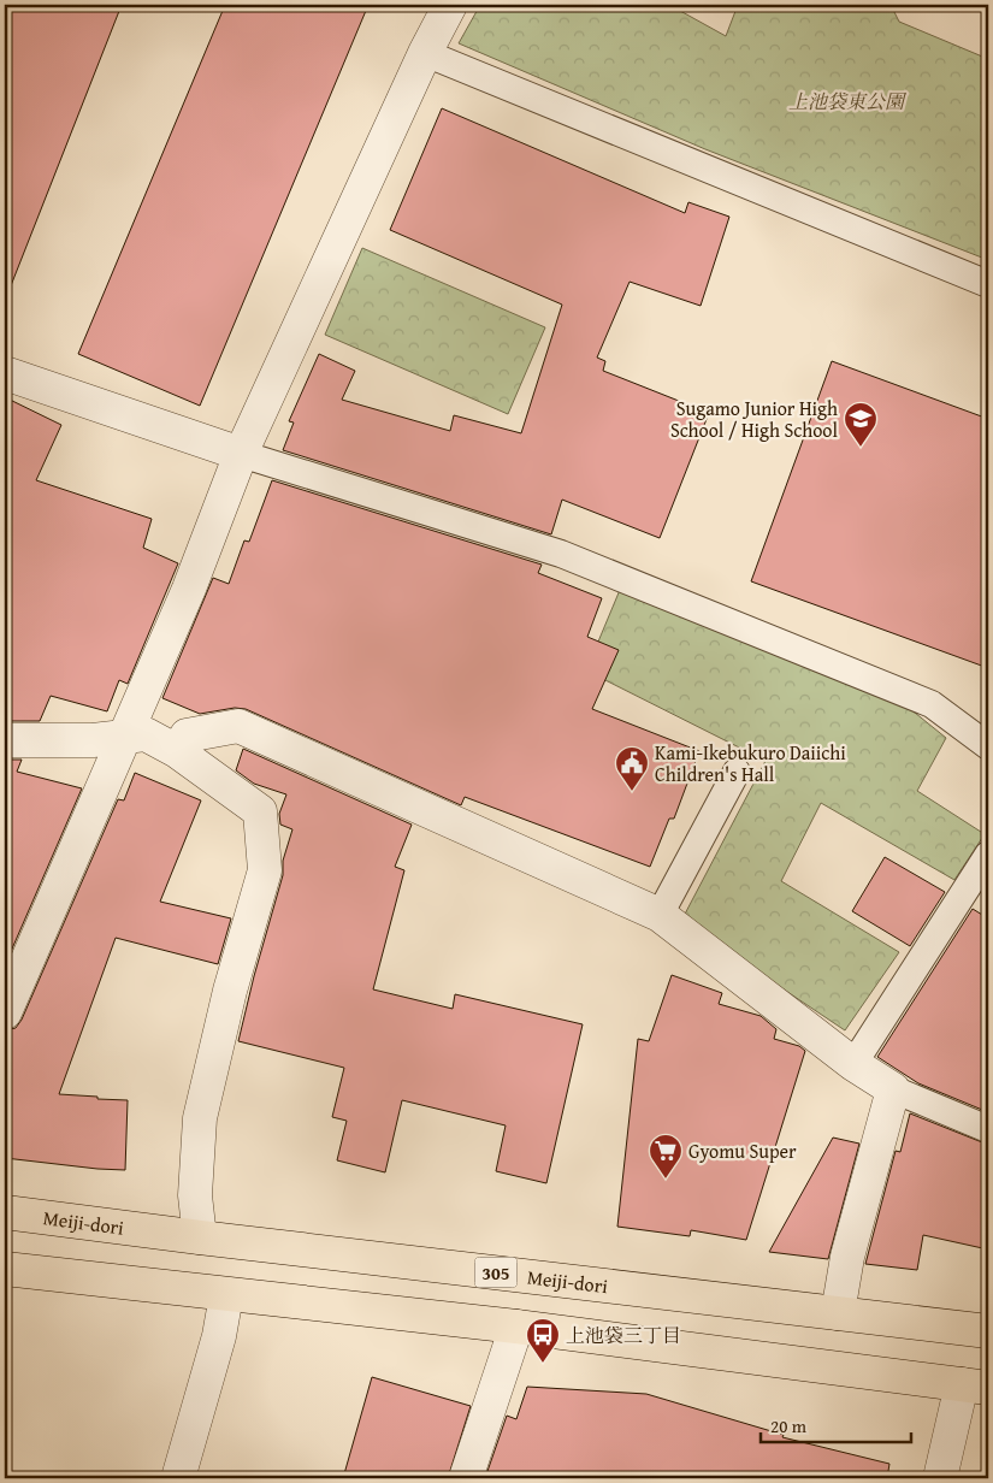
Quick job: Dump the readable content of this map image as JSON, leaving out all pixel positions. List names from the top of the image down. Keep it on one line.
{"streets":{"main road":["Meiji-dori","305"]},"parks":["上池袋東公園"],"places":{"school or university":["Sugamo Junior High School / High School"],"public building":["Kami-Ikebukuro Daiichi Children's Hall"],"supermarket":["Gyomu Super"],"bus stop":["上池袋三丁目"]},"scale_bar":"20 m"}
